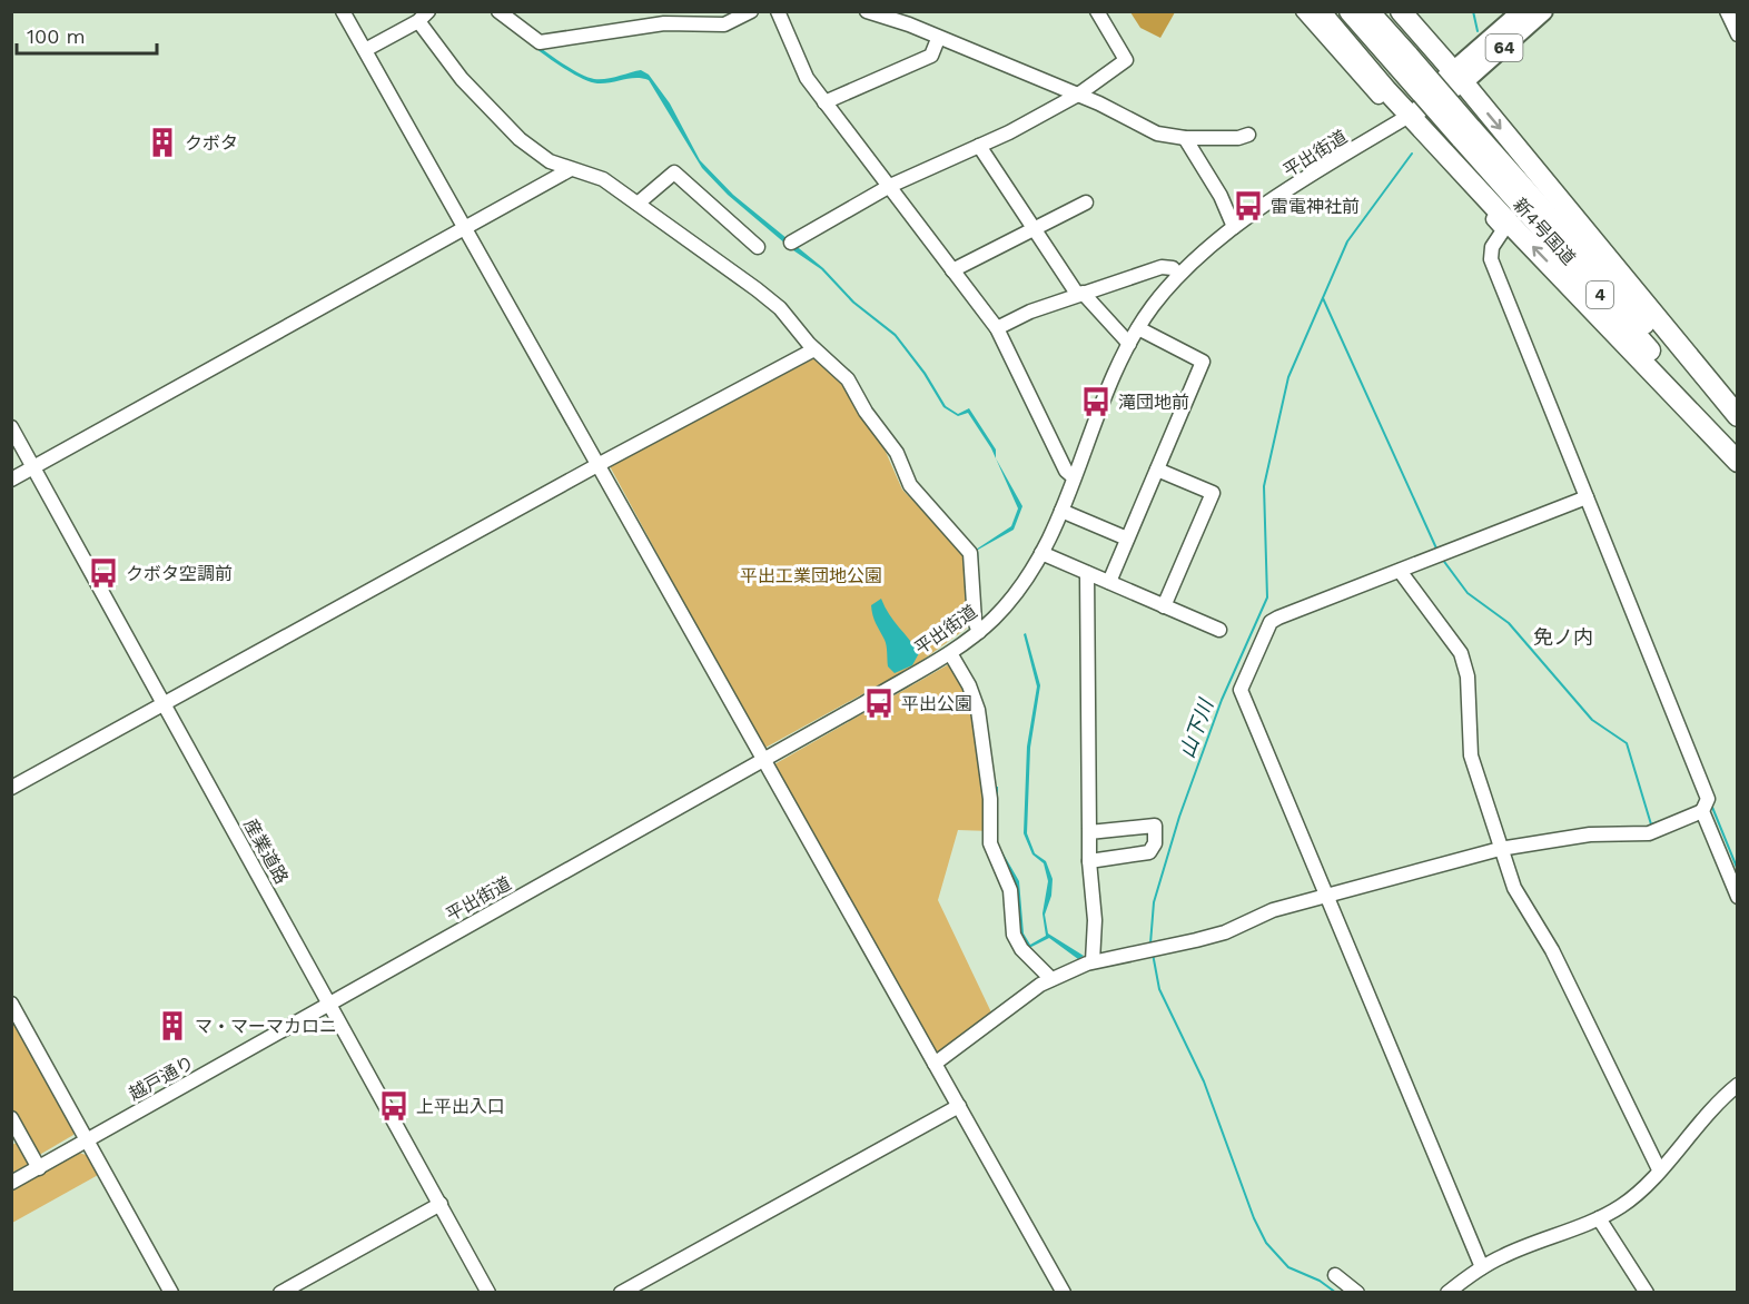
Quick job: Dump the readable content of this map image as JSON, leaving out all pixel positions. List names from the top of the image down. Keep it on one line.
{"streets":{"highway":["新4号国道","4"],"main road":["64"],"street":["平出街道","産業道路","越戸通り"]},"crossings":[["64","平出街道"],["平出街道","産業道路"],["平出街道","越戸通り"],["産業道路","越戸通り"]],"districts":["免ノ内"],"water":["山下川"],"parks":["平出工業団地公園"],"places":{"building":["クボタ","マ・マーマカロニ"],"bus stop":["雷電神社前","滝団地前","クボタ空調前","平出公園","上平出入口"]},"scale_bar":"100 m"}
